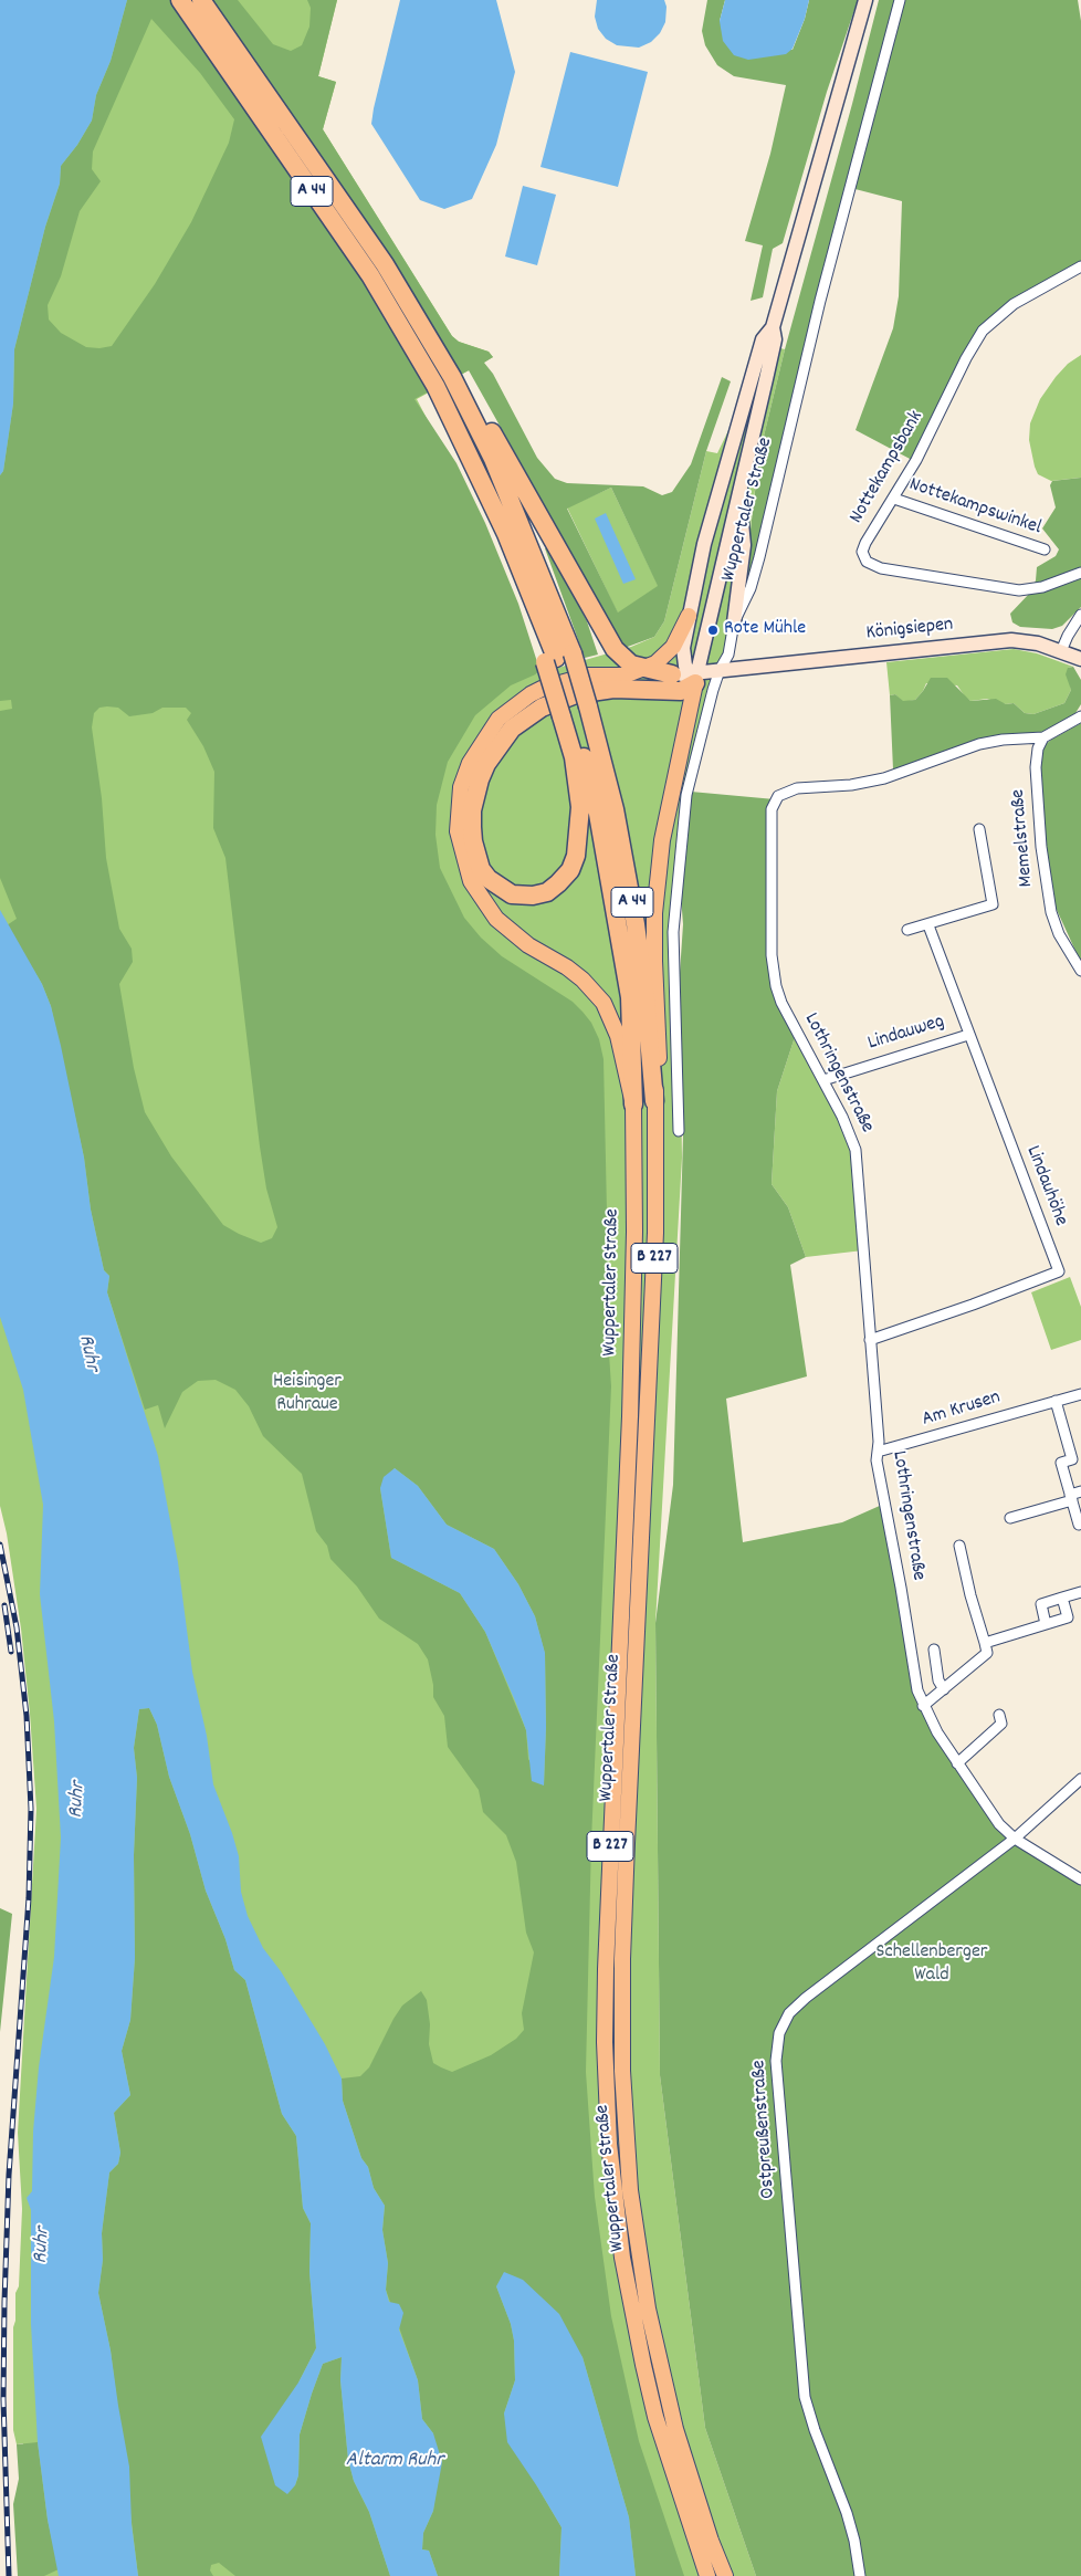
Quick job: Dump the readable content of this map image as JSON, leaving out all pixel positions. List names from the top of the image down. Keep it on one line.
{"streets":{"highway":["A 44"],"main road":["Wuppertaler Straße","B 227"],"street":["Nottekampsbank","Nottekampswinkel","Königsiepen","Memelstraße","Lindauweg","Lothringenstraße","Lindauhöhe","Am Krusen","Ostpreußenstraße"]},"crossings":[["A 44","Wuppertaler Straße"],["Nottekampsbank","Nottekampswinkel"],["Wuppertaler Straße","Königsiepen"],["Memelstraße","Lothringenstraße"],["Lindauweg","Lothringenstraße"],["Lindauweg","Lindauhöhe"],["Lothringenstraße","Lindauhöhe"],["Lothringenstraße","Am Krusen"],["Lothringenstraße","Ostpreußenstraße"]],"water":["Ruhr","Altarm Ruhr"],"parks":["Heisinger Ruhraue","Schellenberger Wald"],"places":["Rote Mühle"]}
